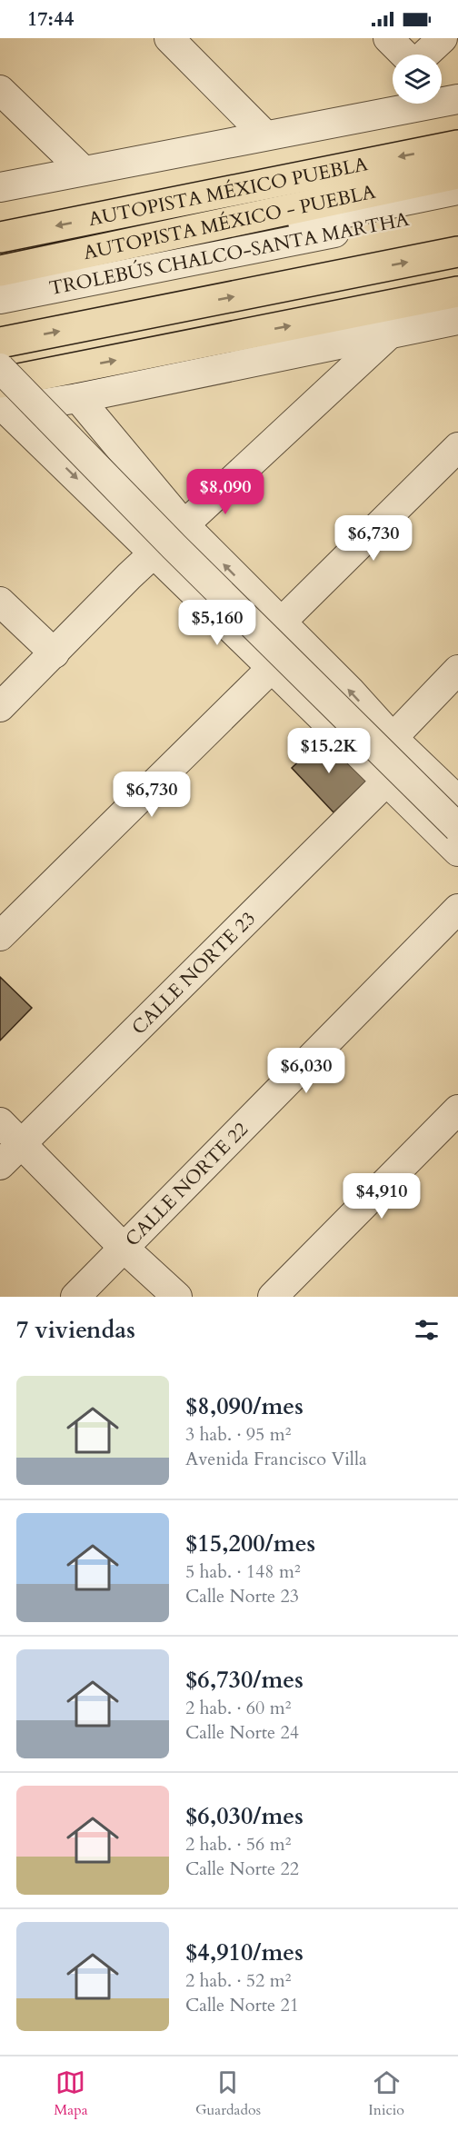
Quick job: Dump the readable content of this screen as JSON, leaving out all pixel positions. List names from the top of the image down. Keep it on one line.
{"streets":{"highway":["AUTOPISTA MÉXICO PUEBLA","AUTOPISTA MÉXICO - PUEBLA"],"street":["TROLEBÚS CHALCO-SANTA MARTHA","CALLE NORTE 23","CALLE NORTE 22"]},"page":{"status":"17:44","price":["$8,090","$6,730","$5,160","$15.2K","$6,730","$6,030","$4,910"],"heading":"7 viviendas","list":[{"name":"$8,090/mes","note":"3 hab. · 95 m² · Avenida Francisco Villa"},{"name":"$15,200/mes","note":"5 hab. · 148 m² · Calle Norte 23"},{"name":"$6,730/mes","note":"2 hab. · 60 m² · Calle Norte 24"},{"name":"$6,030/mes","note":"2 hab. · 56 m² · Calle Norte 22"},{"name":"$4,910/mes","note":"2 hab. · 52 m² · Calle Norte 21"}],"tabs":["Mapa","Guardados","Inicio"]}}
